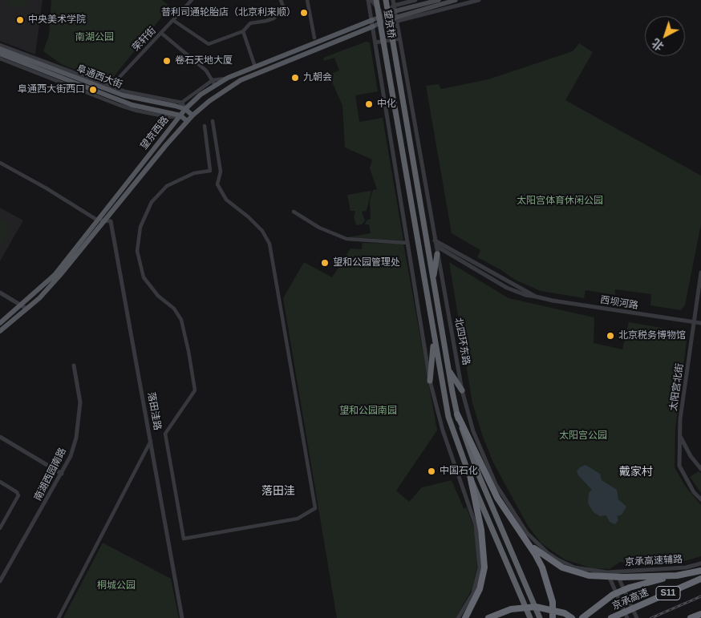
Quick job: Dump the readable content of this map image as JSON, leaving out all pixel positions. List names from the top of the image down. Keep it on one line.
{"streets":{"highway":["望京桥","北四环东路","S11","京承高速"],"main road":["阜通西大街","望京西路"],"street":["荣轩街","西坝河路","太阳宫北街","落田洼路","南湖西园南路","京承高速辅路"]},"crossings":[["望京桥","北四环东路"],["荣轩街","阜通西大街"],["阜通西大街","望京西路"],["望京西路","落田洼路"],["西坝河路","北四环东路"],["西坝河路","太阳宫北街"],["北四环东路","京承高速辅路"]],"districts":["戴家村","落田洼"],"parks":["南湖公园","太阳宫体育休闲公园","望和公园南园","太阳宫公园","桐城公园"],"places":["普利司通轮胎店（北京利来顺）","中央美术学院","卷石天地大厦","九朝会","阜通西大街西口","中化","望和公园管理处","北京税务博物馆","中国石化"],"north":"bottom left"}
